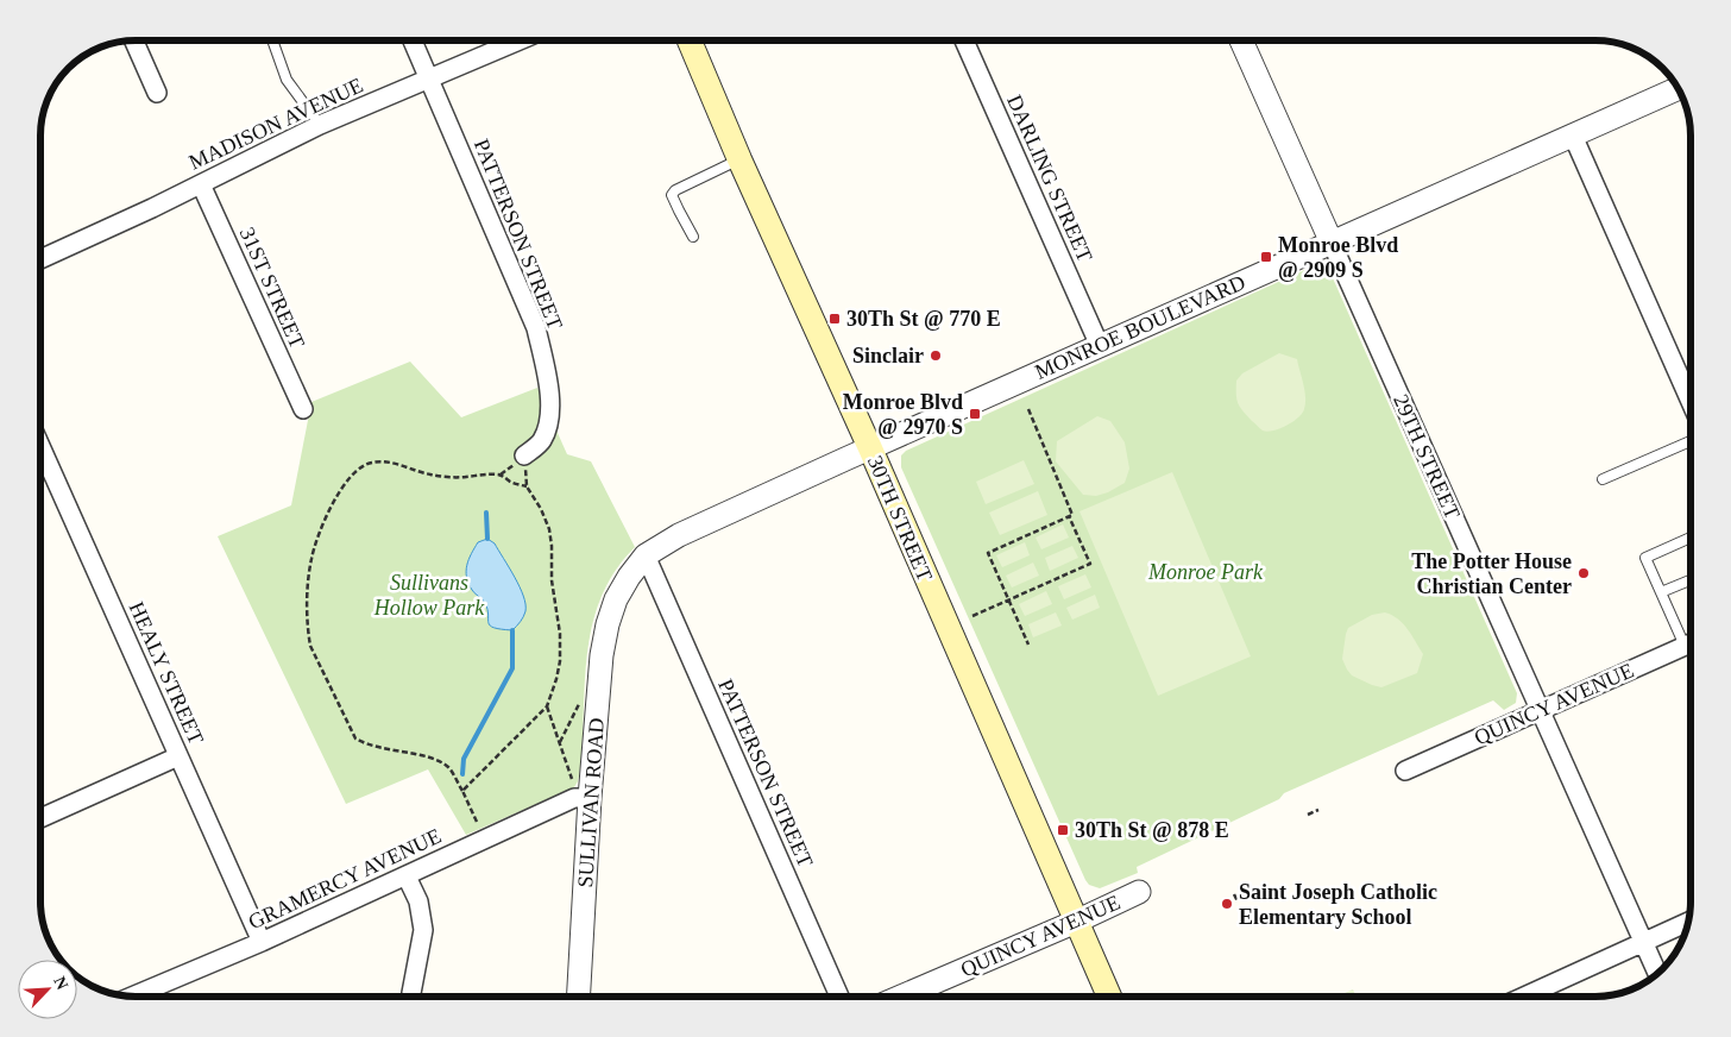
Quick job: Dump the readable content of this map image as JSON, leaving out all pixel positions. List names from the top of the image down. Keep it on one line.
{"streets":{"main road":["30TH STREET"],"street":["MADISON AVENUE","DARLING STREET","PATTERSON STREET","31ST STREET","MONROE BOULEVARD","29TH STREET","HEALY STREET","QUINCY AVENUE","SULLIVAN ROAD","GRAMERCY AVENUE"]},"crossings":[["MADISON AVENUE","PATTERSON STREET"],["MADISON AVENUE","31ST STREET"],["DARLING STREET","MONROE BOULEVARD"],["PATTERSON STREET","MONROE BOULEVARD"],["MONROE BOULEVARD","29TH STREET"],["MONROE BOULEVARD","30TH STREET"],["MONROE BOULEVARD","SULLIVAN ROAD"],["29TH STREET","QUINCY AVENUE"],["30TH STREET","QUINCY AVENUE"],["HEALY STREET","GRAMERCY AVENUE"],["SULLIVAN ROAD","GRAMERCY AVENUE"]],"parks":["Monroe Park","Sullivans Hollow Park"],"places":{"transit":["Monroe Blvd @ 2909 S","30Th St @ 770 E","Monroe Blvd @ 2970 S","30Th St @ 878 E"],"other":["Sinclair","The Potter House Christian Center","Saint Joseph Catholic Elementary School"]},"north":"top right"}
